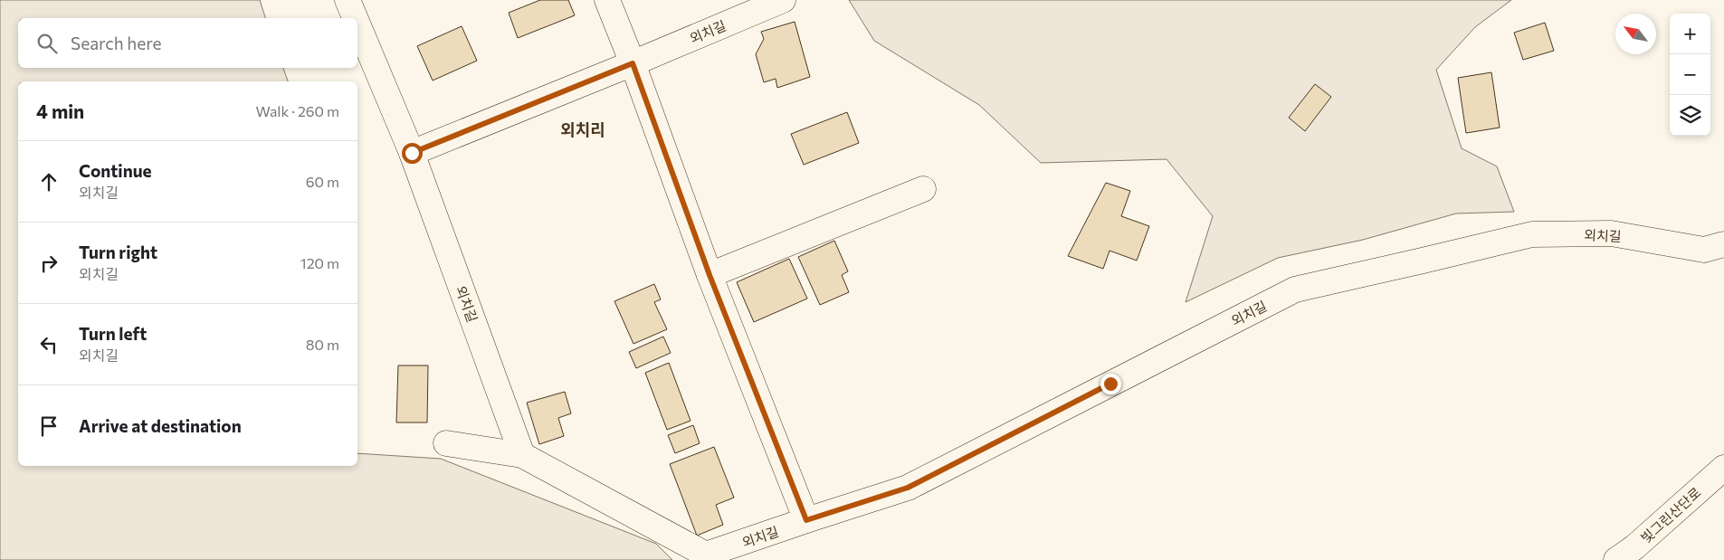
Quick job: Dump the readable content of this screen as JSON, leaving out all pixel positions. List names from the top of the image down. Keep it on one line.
{"streets":{"street":["외치길","빛그린산단로"]},"districts":["외치리"],"north":"top left","page":{"map_buttons":["+","−"],"search":"Search here","heading":["4 min","Walk · 260 m"],"list":[["Continue","외치길","60 m"],["Turn right","외치길","120 m"],["Turn left","외치길","80 m"],"Arrive at destination"]}}
